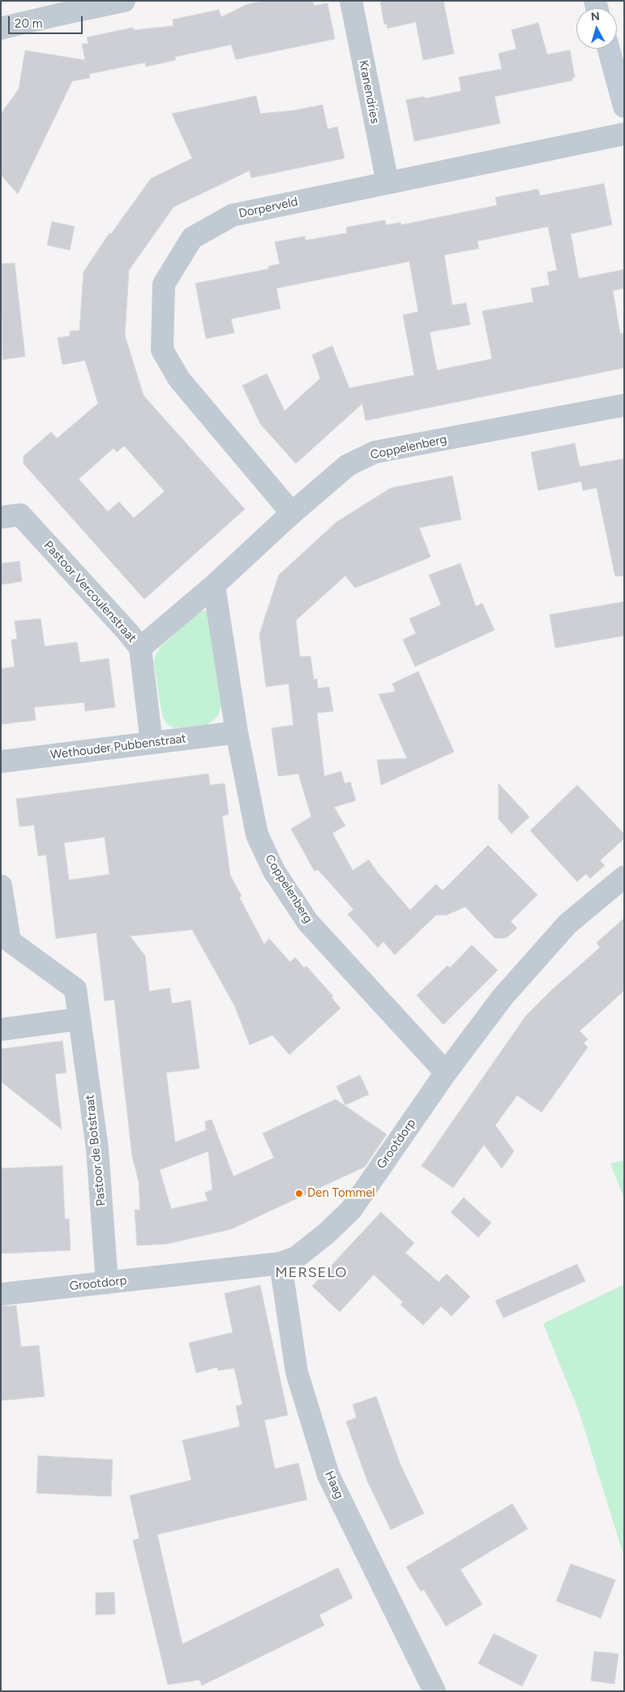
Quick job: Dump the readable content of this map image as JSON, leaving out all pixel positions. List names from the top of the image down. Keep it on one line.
{"streets":{"street":["Kranendries","Dorperveld","Coppelenberg","Pastoor Vercoulenstraat","Wethouder Pubbenstraat","Grootdorp","Pastoor de Botstraat","Haag"]},"crossings":[["Kranendries","Dorperveld"],["Dorperveld","Coppelenberg"],["Coppelenberg","Pastoor Vercoulenstraat"],["Coppelenberg","Wethouder Pubbenstraat"],["Coppelenberg","Grootdorp"],["Pastoor Vercoulenstraat","Wethouder Pubbenstraat"],["Grootdorp","Pastoor de Botstraat"],["Grootdorp","Haag"]],"districts":["MERSELO"],"places":["Den Tommel"],"scale_bar":"20 m","north":"top"}
